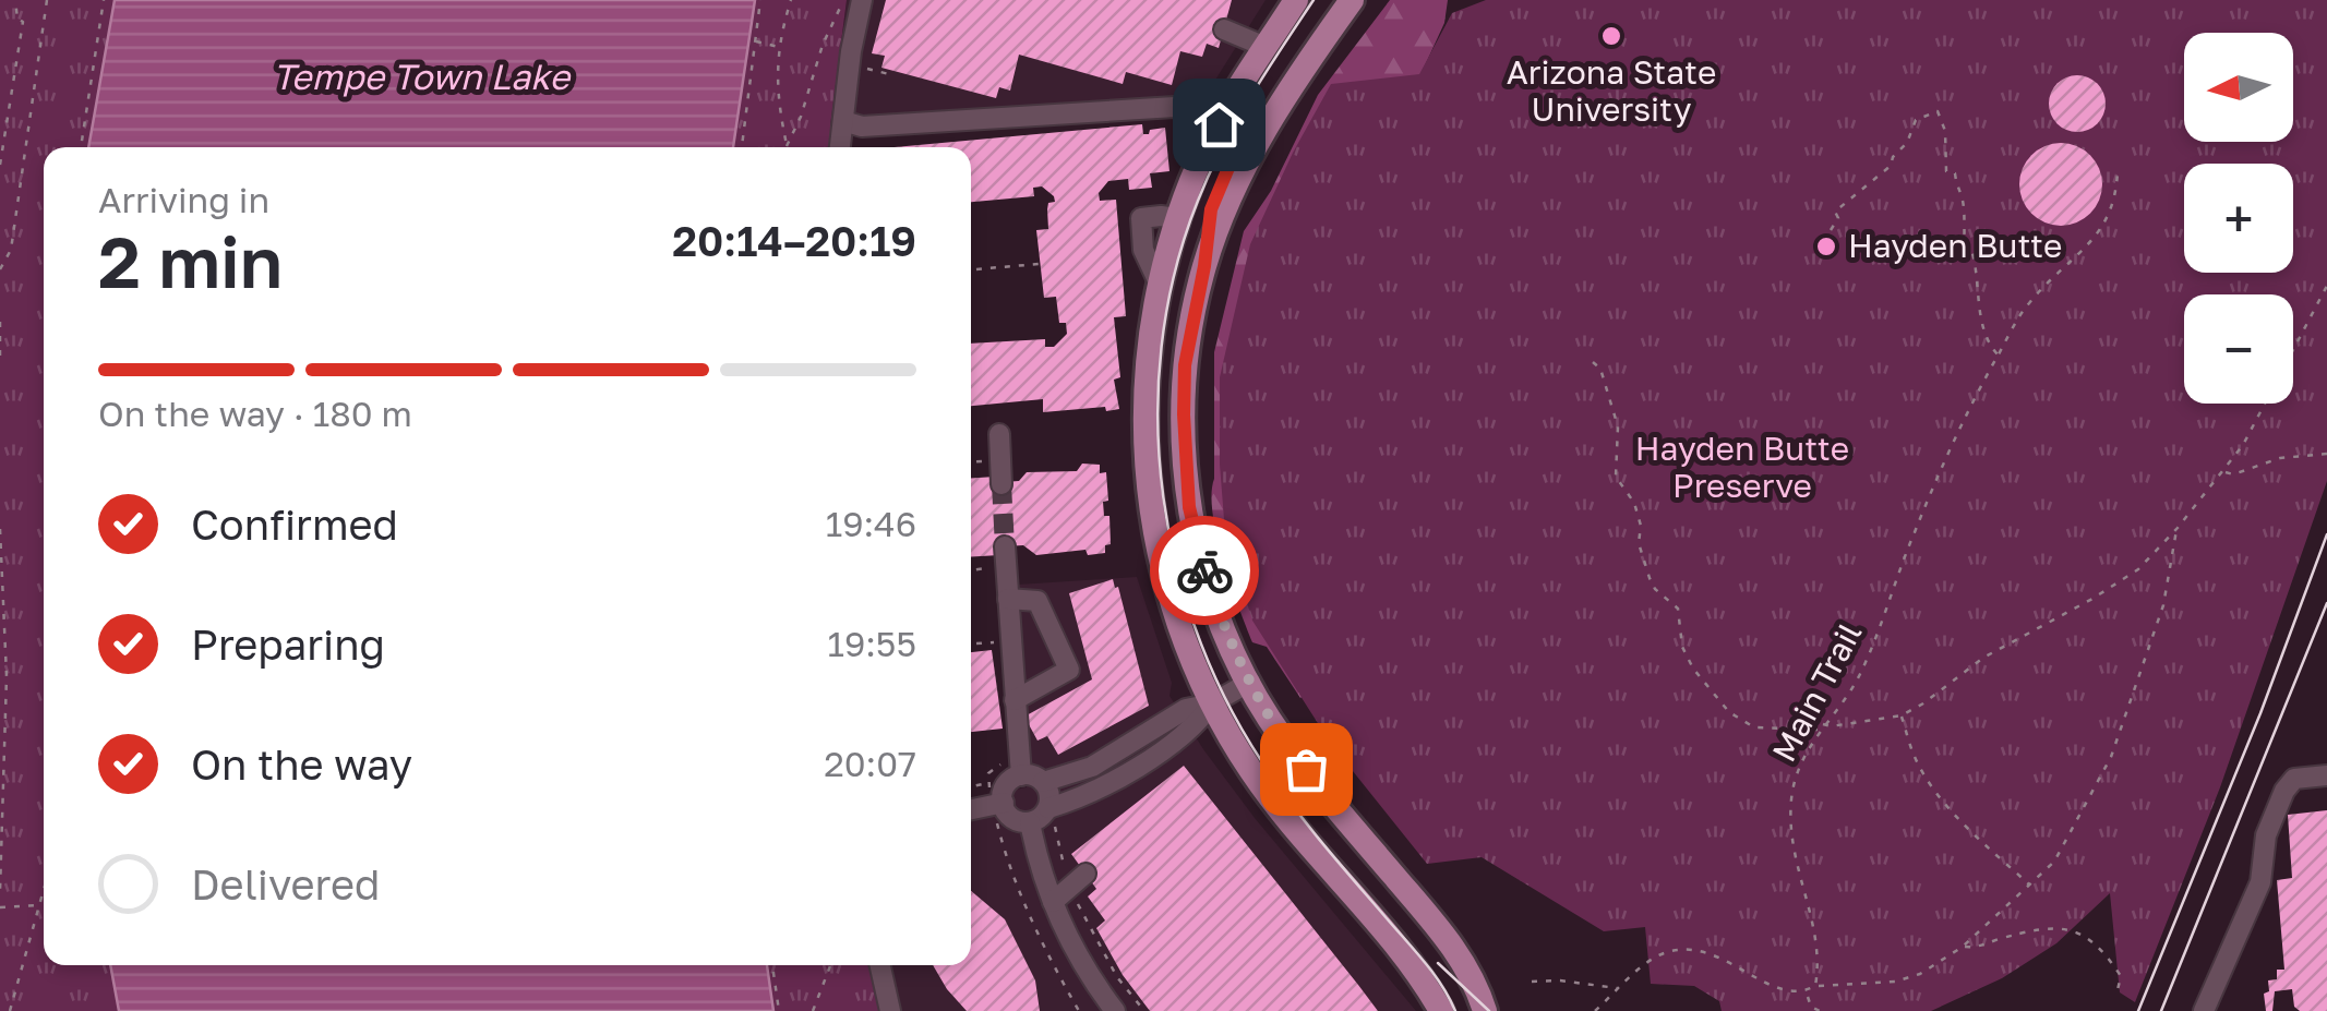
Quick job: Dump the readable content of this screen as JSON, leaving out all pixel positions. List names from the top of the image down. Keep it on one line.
{"streets":{"path":["Main Trail"]},"water":["Tempe Town Lake"],"parks":["Hayden Butte Preserve"],"places":["Arizona State University","Hayden Butte"],"north":"left","page":{"map_buttons":["+","−"],"heading":["2 min","Arriving in","20:14–20:19"],"bar":"On the way · 180 m","list":[["Confirmed","19:46"],["Preparing","19:55"],["On the way","20:07"],"Delivered"]}}
